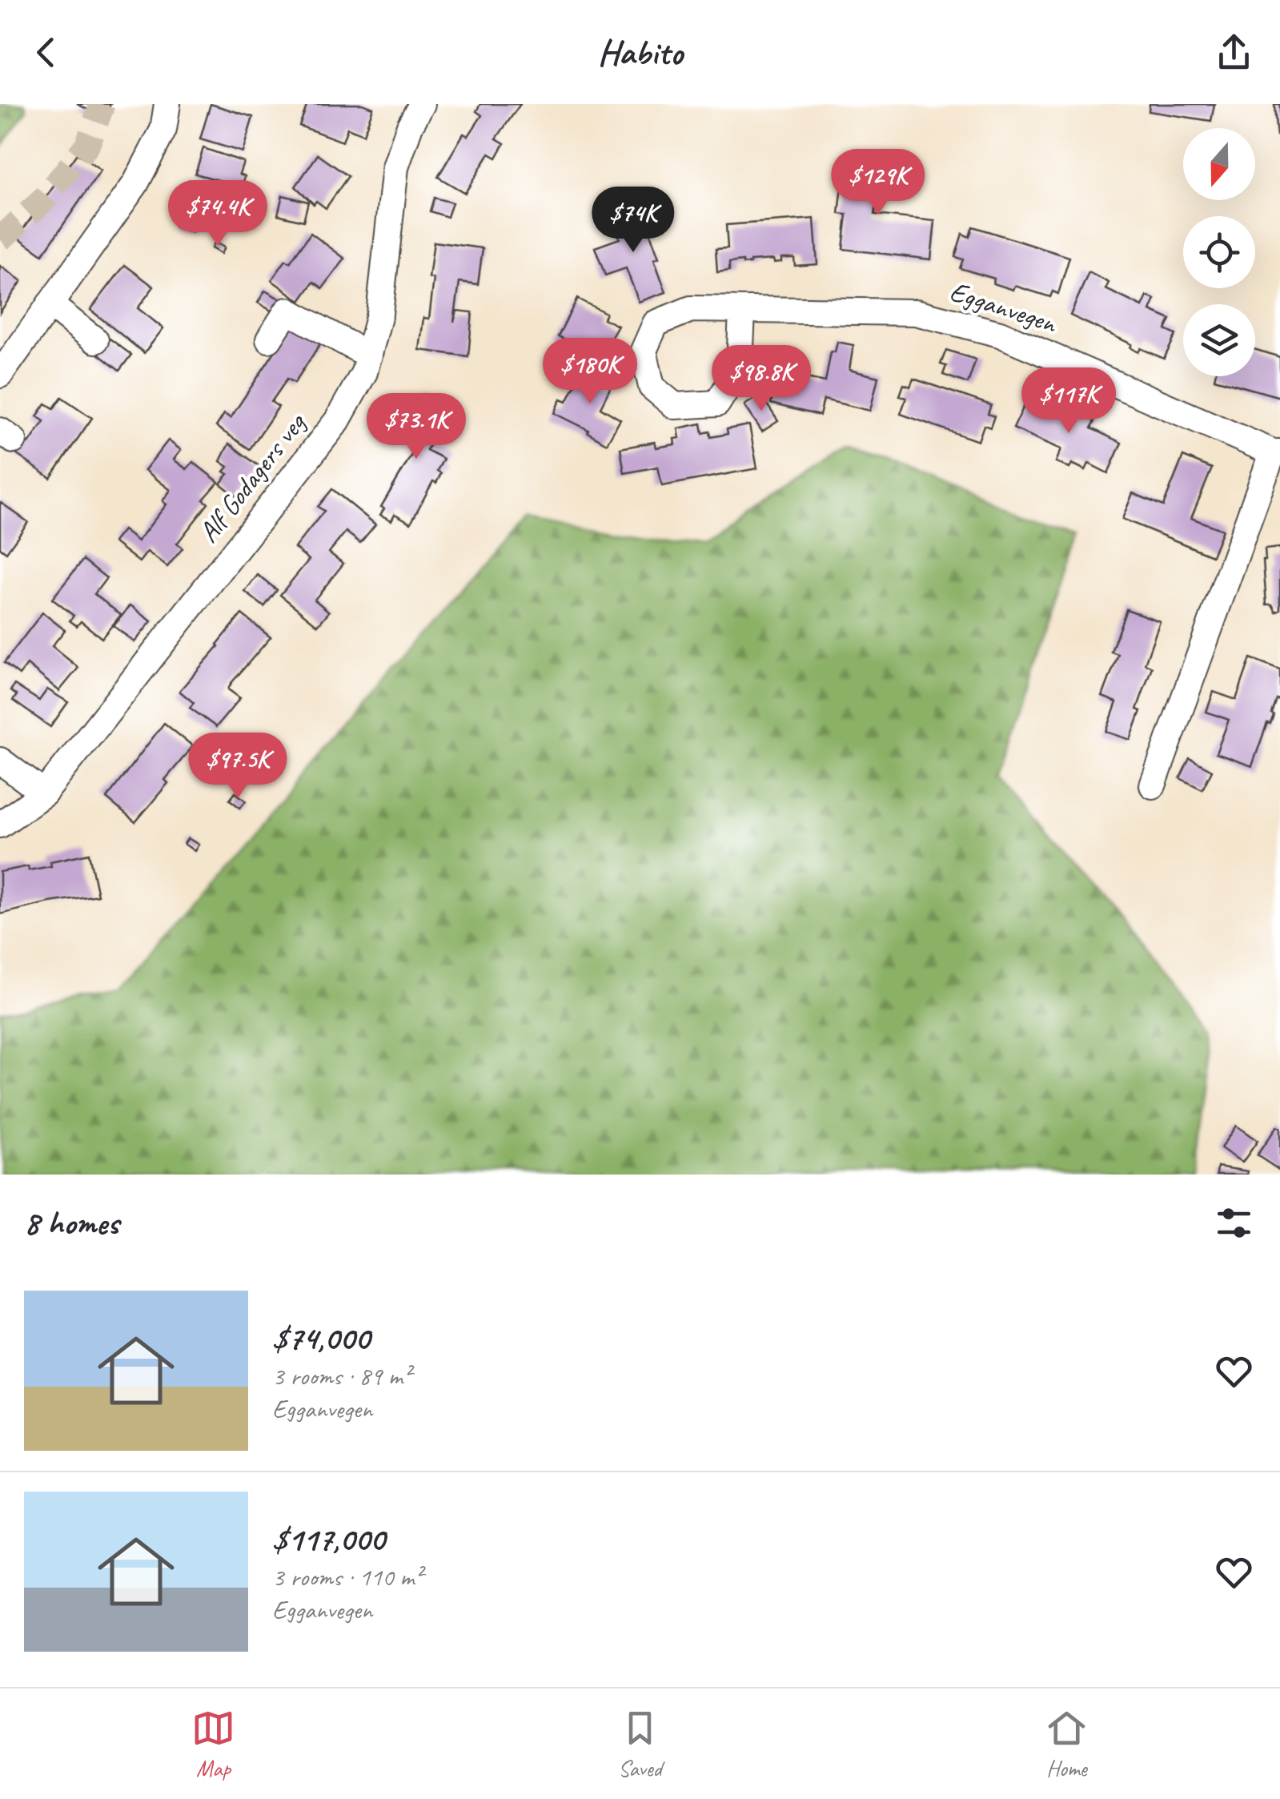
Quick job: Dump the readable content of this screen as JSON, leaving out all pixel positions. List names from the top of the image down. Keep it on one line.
{"streets":{"street":["Egganvegen","Alf Godagers veg"]},"north":"bottom","page":{"header":"Habito","price":["$129K","$74.4K","$74K","$180K","$98.8K","$117K","$73.1K","$97.5K"],"heading":"8 homes","list":[{"name":"$74,000","note":"3 rooms · 89 m² · Egganvegen"},{"name":"$117,000","note":"3 rooms · 110 m² · Egganvegen"}],"tabs":["Map","Saved","Home"]}}
